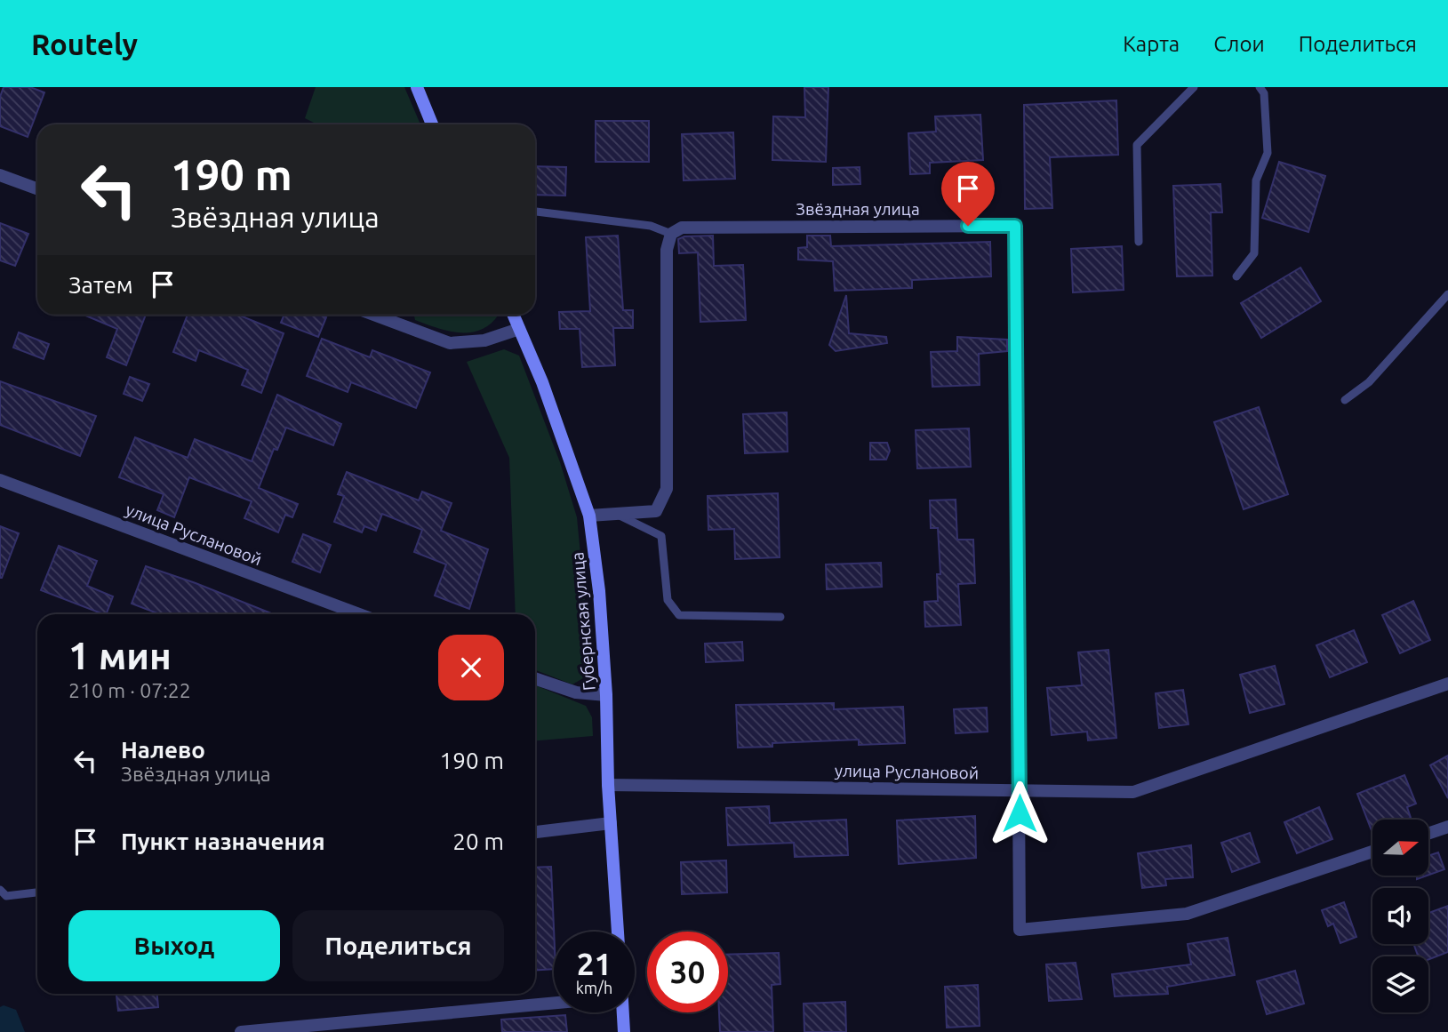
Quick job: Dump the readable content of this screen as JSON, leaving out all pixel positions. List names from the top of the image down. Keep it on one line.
{"streets":{"street":["Звёздная улица","улица Руслановой","Губернская улица"]},"crossings":[["Звёздная улица","улица Руслановой"],["улица Руслановой","Губернская улица"]],"north":"right","page":{"header":"Routely","nav":["Карта","Слои","Поделиться"],"turn":["190 m","Звёздная улица"],"then":"Затем","heading":["1 мин","210 m · 07:22"],"list":[{"name":"Налево","note":"Звёздная улица","value":"190 m"},{"name":"Пункт назначения","value":"20 m"}],"buttons":["Выход","Поделиться"],"speed":"21 km/h","limit":"30"}}
